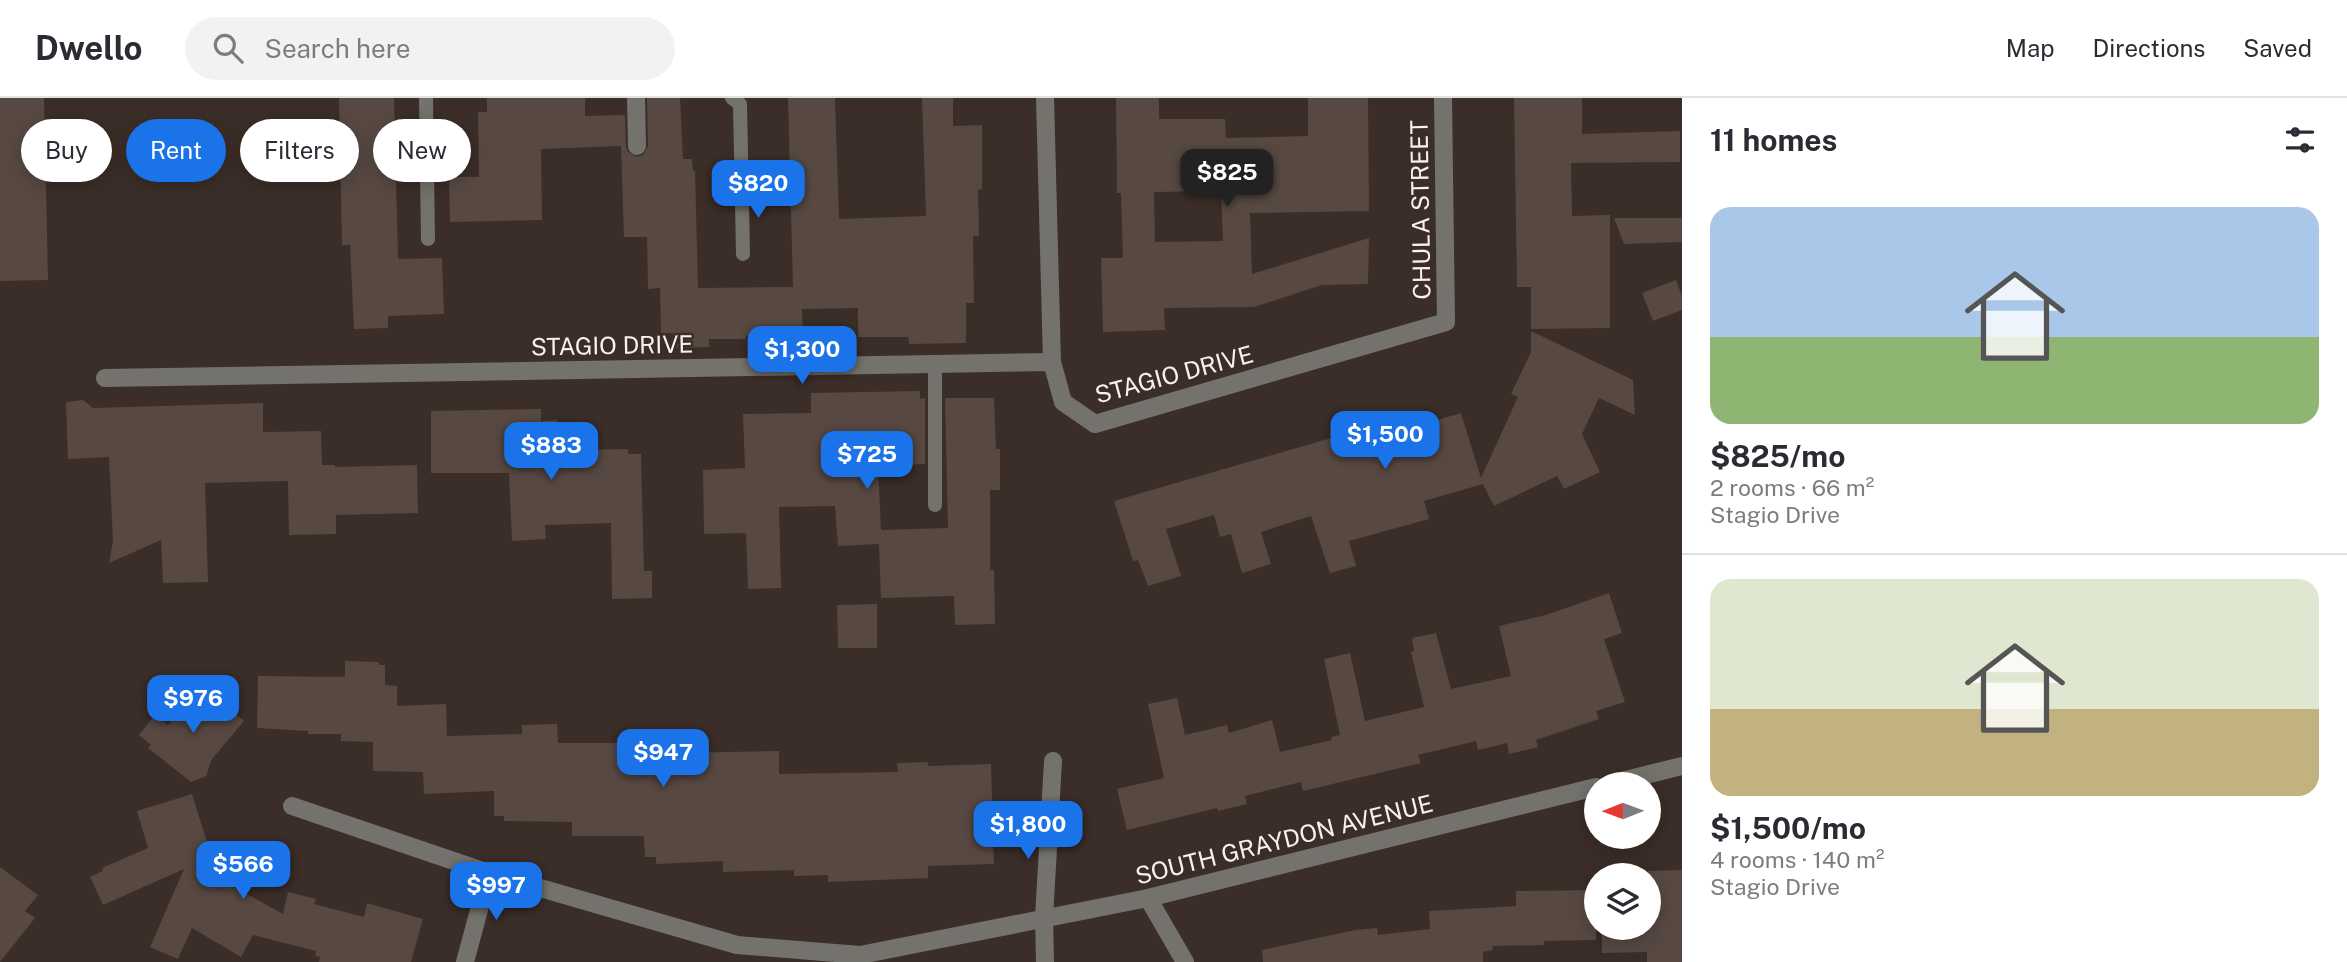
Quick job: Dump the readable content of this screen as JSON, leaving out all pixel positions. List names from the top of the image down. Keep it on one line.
{"streets":{"street":["CHULA STREET","STAGIO DRIVE","SOUTH GRAYDON AVENUE"]},"crossings":[["CHULA STREET","STAGIO DRIVE"]],"north":"left","page":{"header":"Dwello","search":"Search here","nav":["Map","Directions","Saved"],"heading":"11 homes","chip":["Buy","Rent","Filters","New"],"price":["$825","$820","$1,300","$1,500","$883","$725","$976","$947","$1,800","$566","$997"],"list":[{"name":"$825/mo","note":"2 rooms · 66 m² · Stagio Drive"},{"name":"$1,500/mo","note":"4 rooms · 140 m² · Stagio Drive"}]}}
